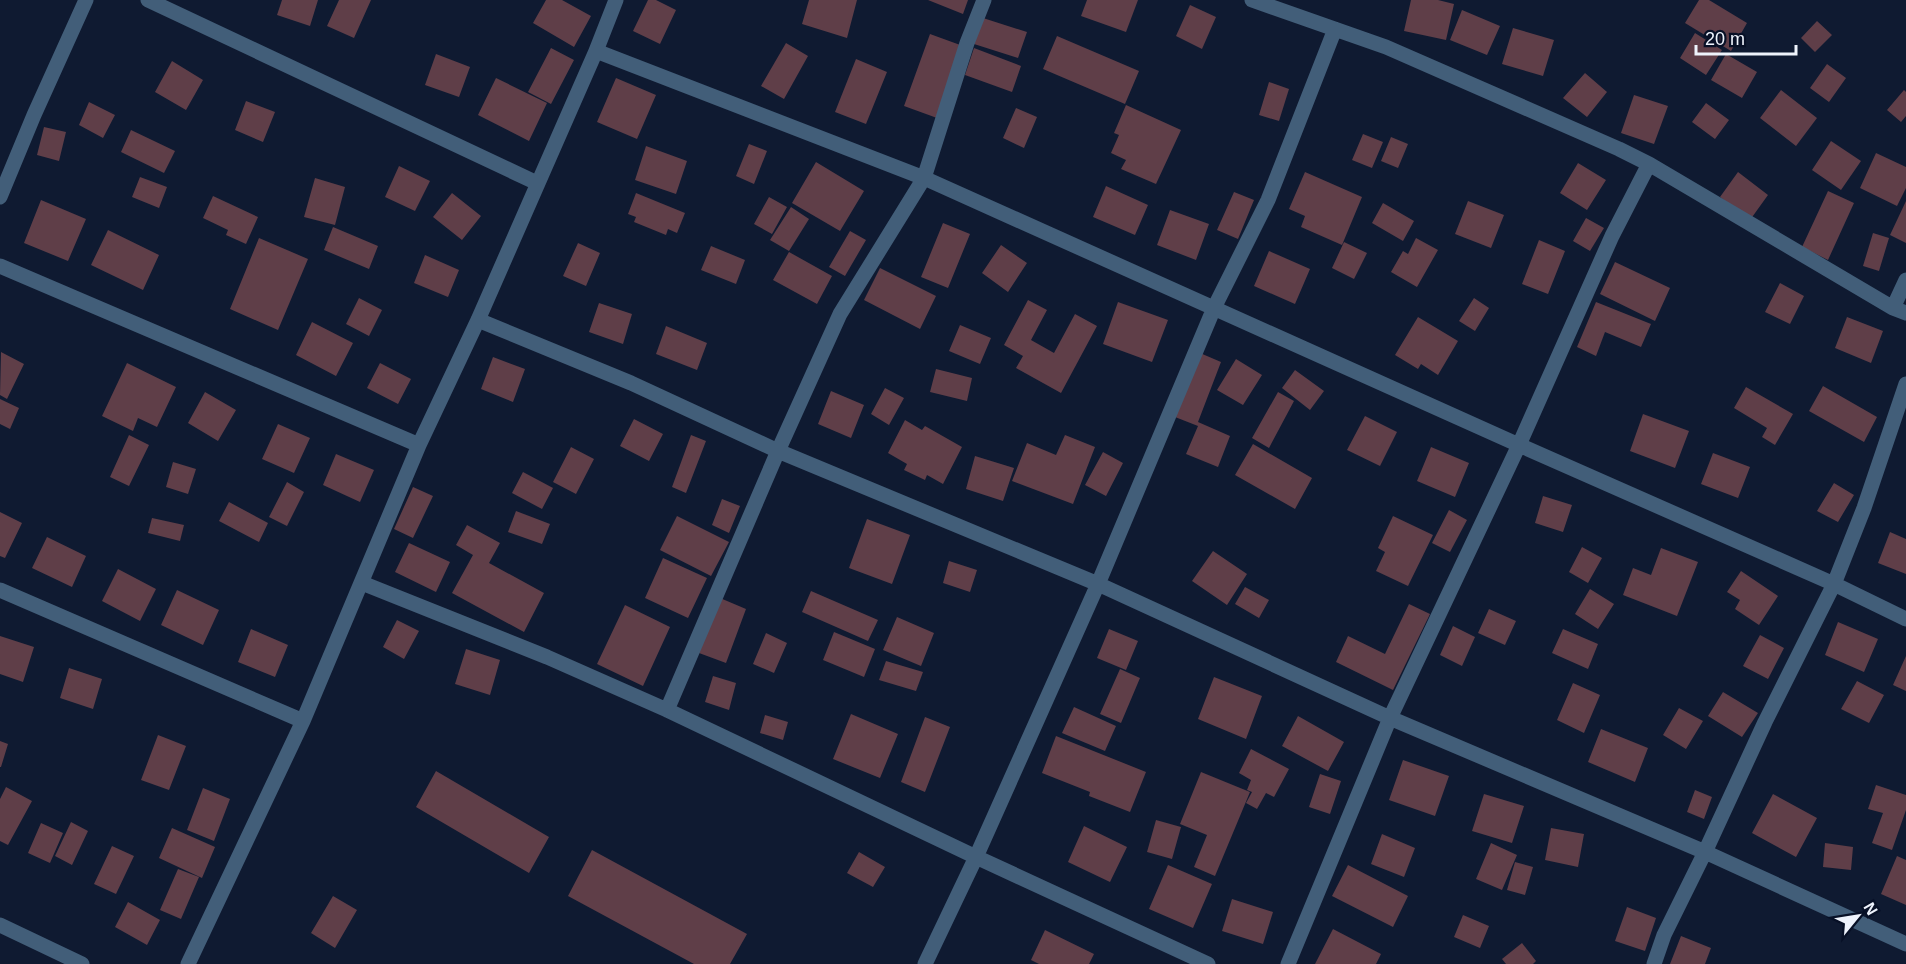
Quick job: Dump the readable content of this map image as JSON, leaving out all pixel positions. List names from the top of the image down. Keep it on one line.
{"scale_bar":"20 m","north":"top right"}
